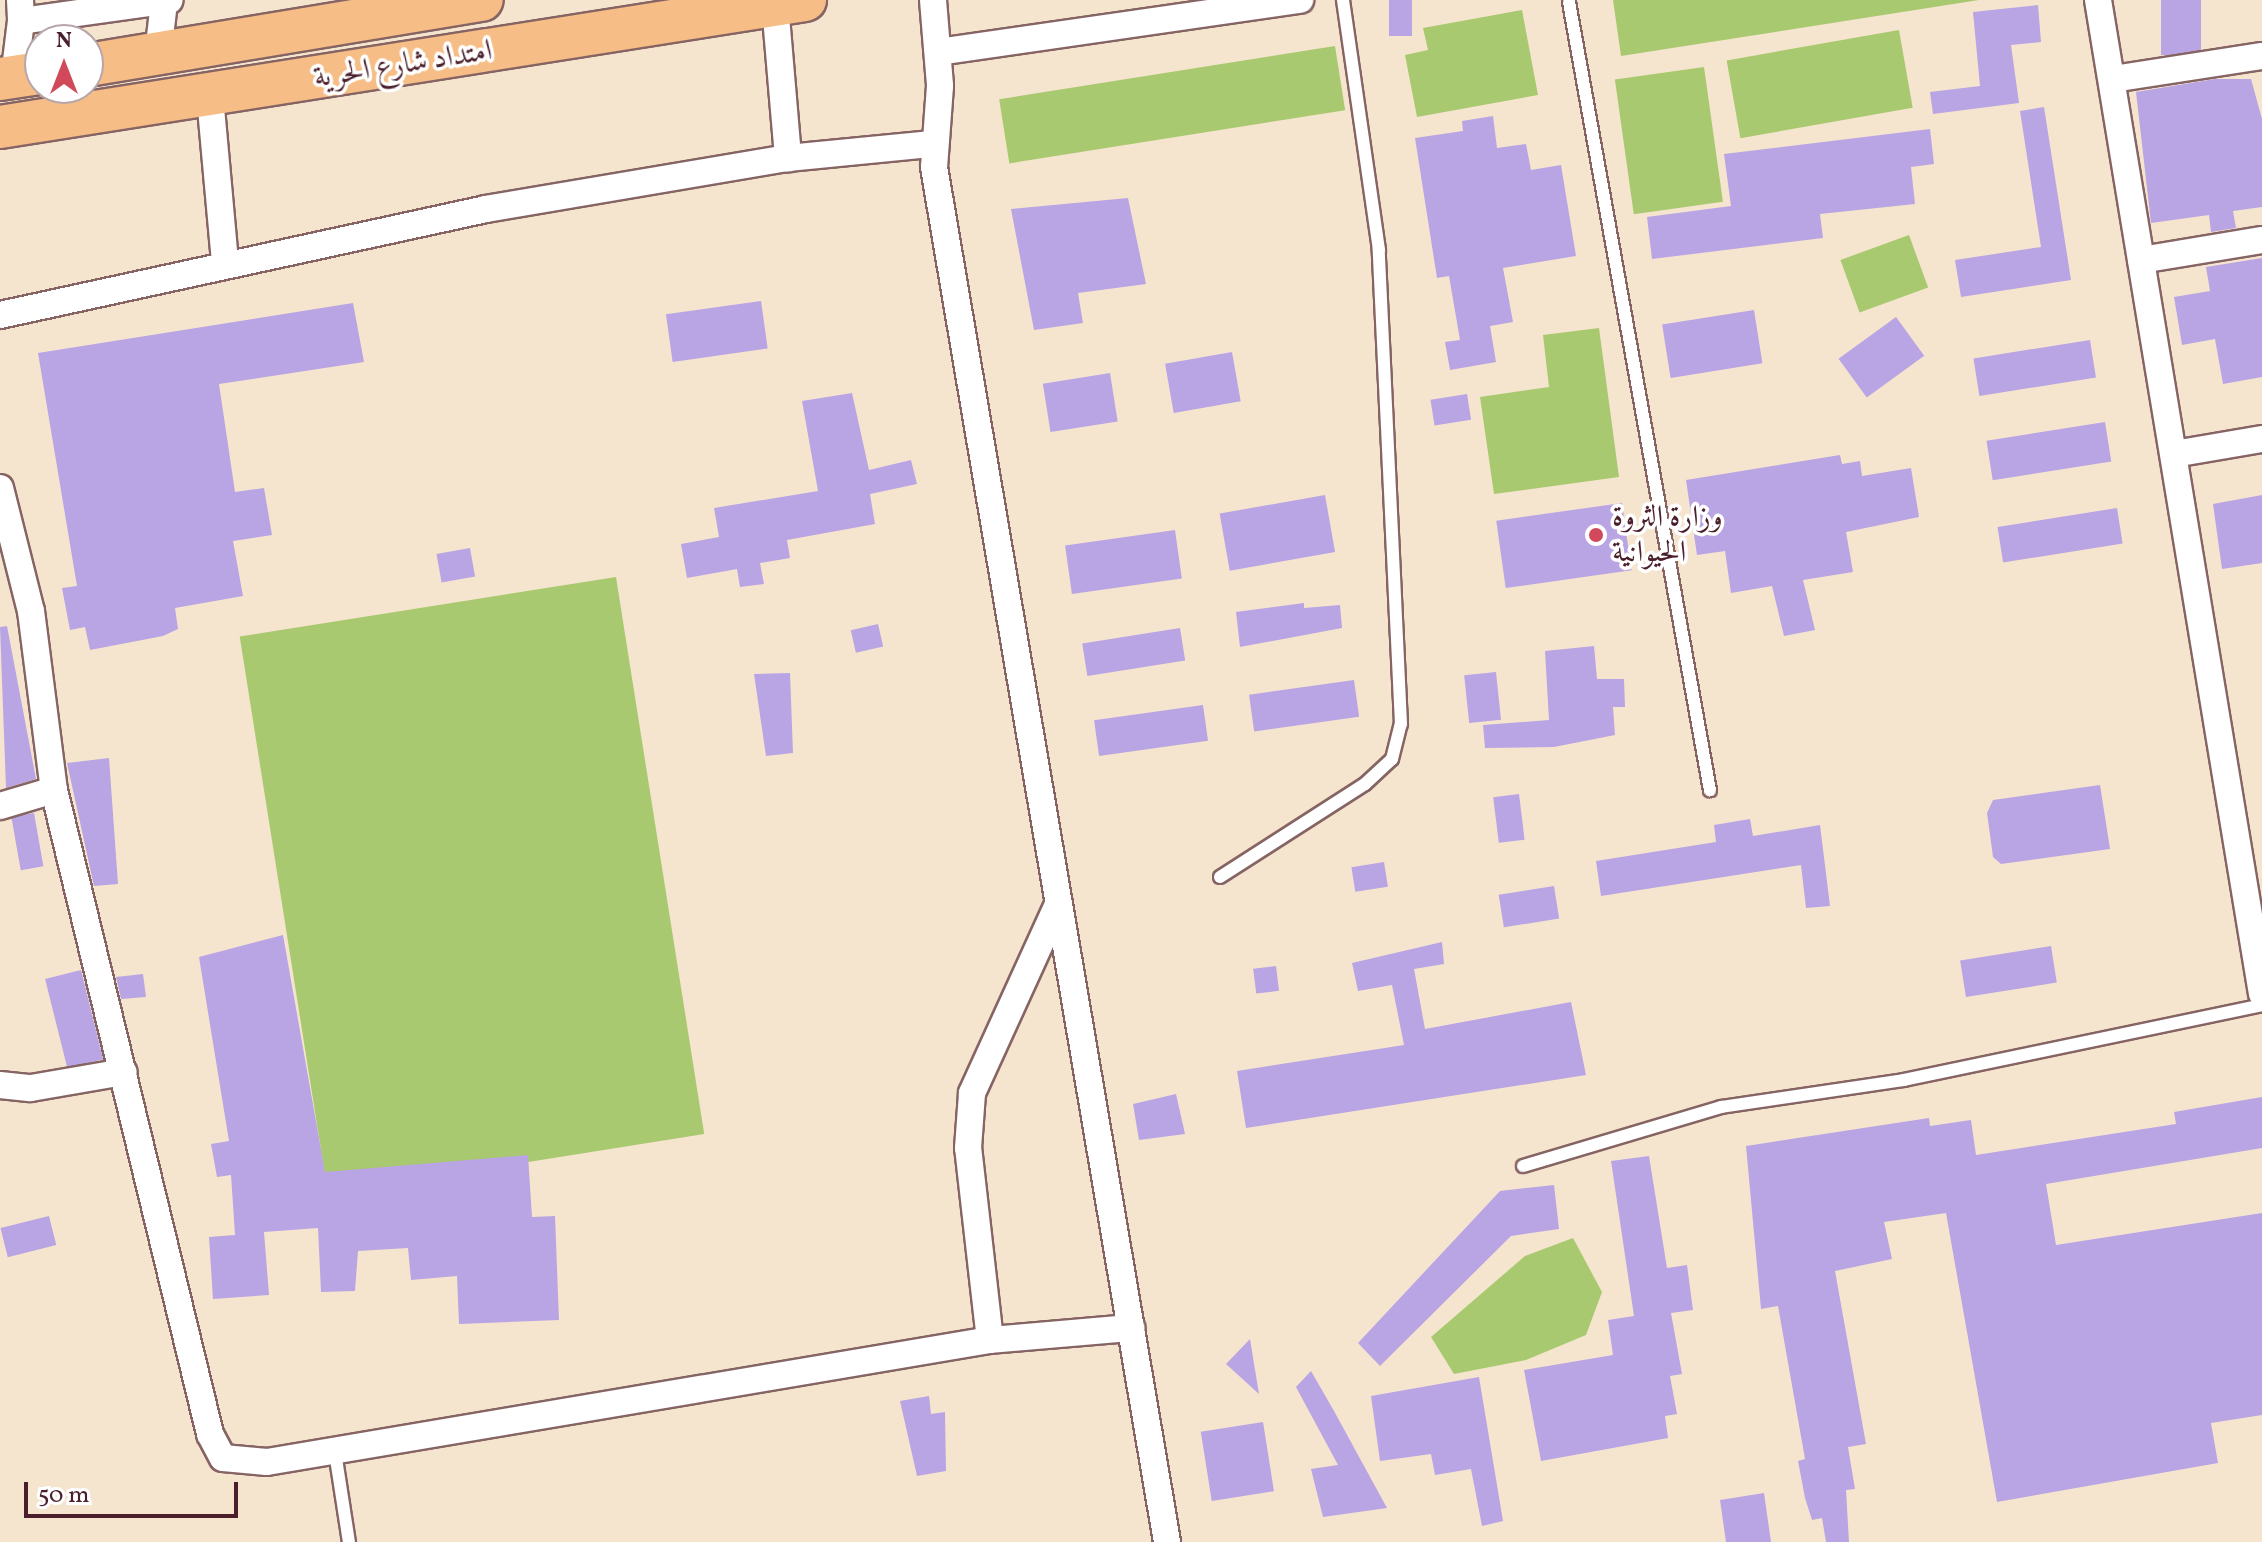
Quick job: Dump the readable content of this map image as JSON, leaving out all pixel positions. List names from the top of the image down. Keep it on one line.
{"streets":{"main road":["امتداد شارع الحرية"]},"places":["وزارة الثروة الحيوانية"],"scale_bar":"50 m","north":"top"}
